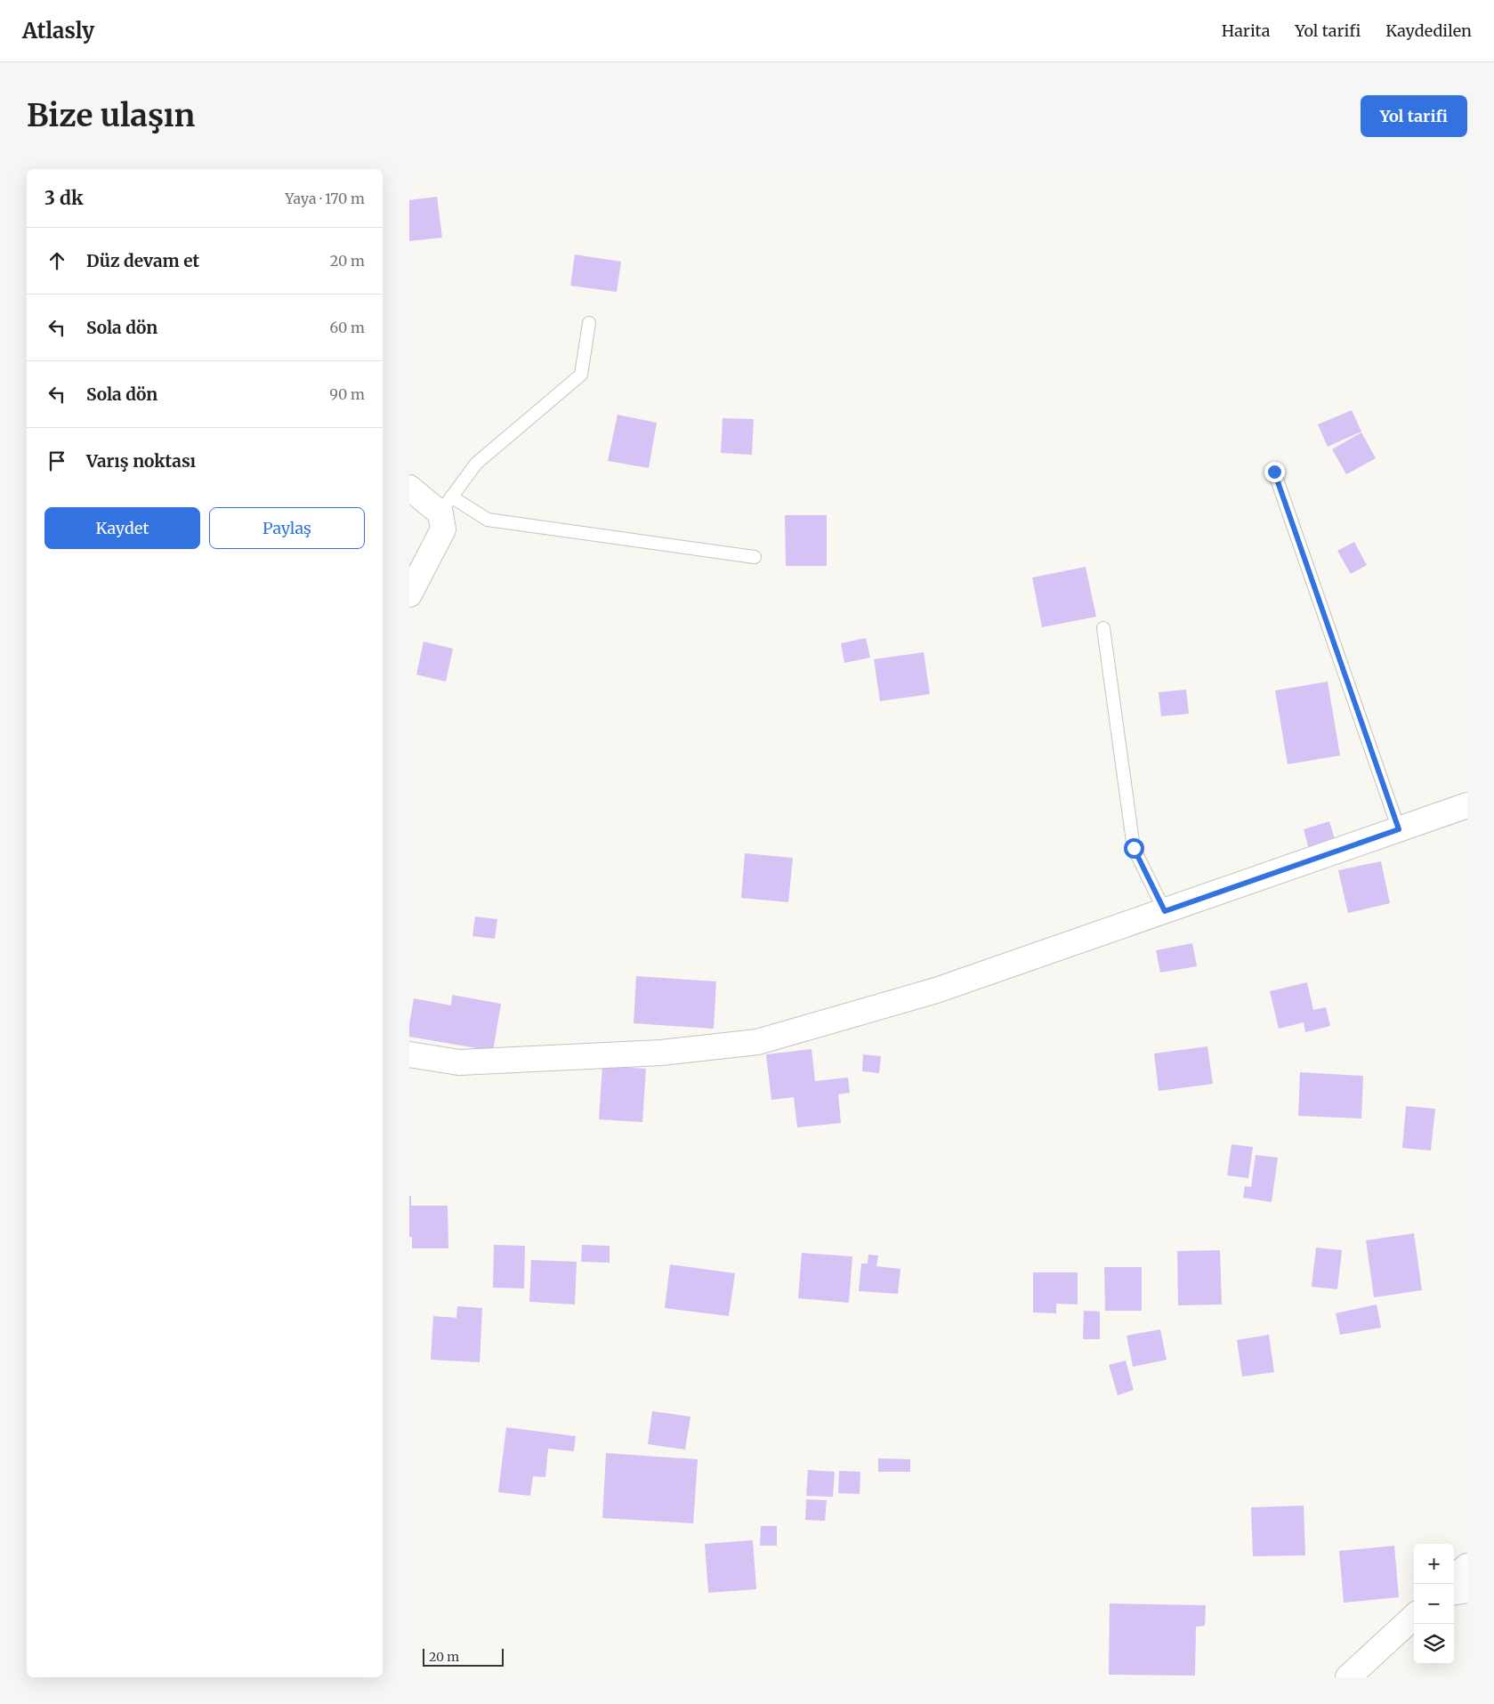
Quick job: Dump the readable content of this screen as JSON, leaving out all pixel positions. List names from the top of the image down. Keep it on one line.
{"scale_bar":"20 m","page":{"header":"Atlasly","nav":["Harita","Yol tarifi","Kaydedilen"],"buttons":["Yol tarifi",["Kaydet","Paylaş"]],"title":"Bize ulaşın","heading":["3 dk","Yaya · 170 m"],"list":[["Düz devam et","20 m"],["Sola dön","60 m"],["Sola dön","90 m"],"Varış noktası"],"map_buttons":["+","−"],"scale":"20 m"}}
